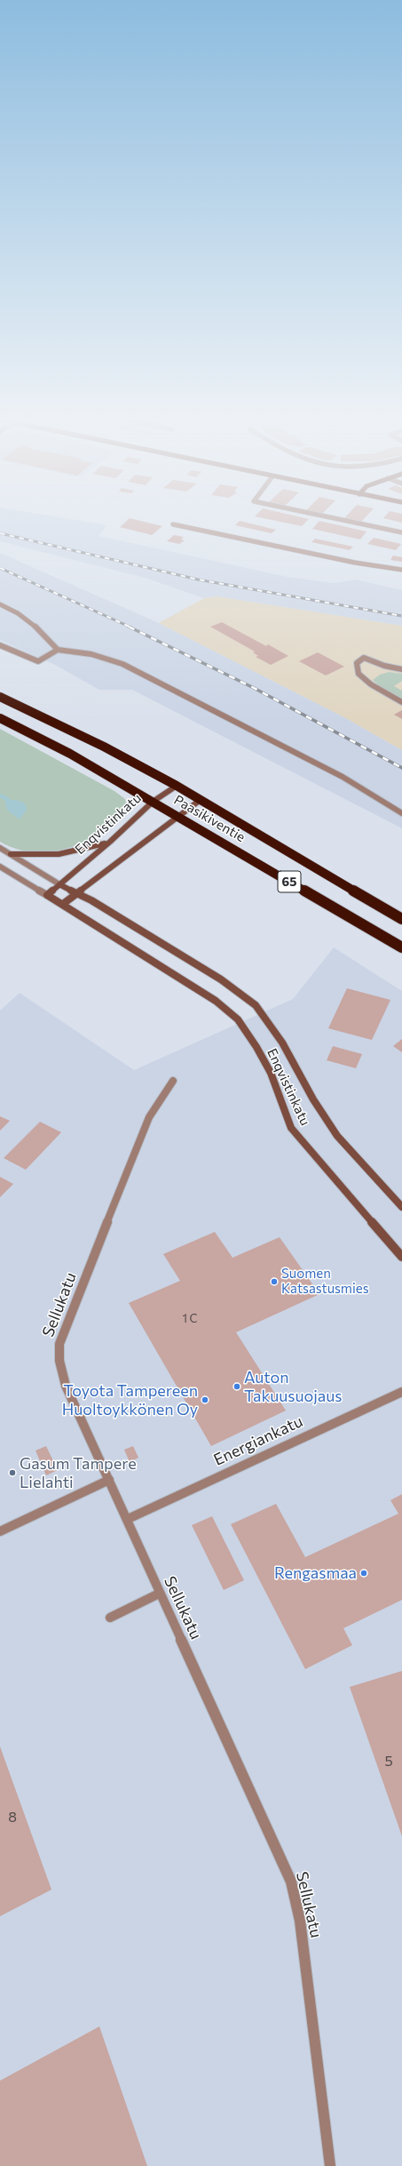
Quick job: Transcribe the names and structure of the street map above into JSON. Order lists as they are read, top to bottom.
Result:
{
  "streets": {
    "highway": ["Paasikiventie", "65"],
    "main road": ["Enqvistinkatu"],
    "street": ["Sellukatu", "Energiankatu"]
  },
  "crossings": [
    ["Paasikiventie", "Enqvistinkatu"],
    ["Sellukatu", "Energiankatu"]
  ],
  "places": [
    "Suomen Katsastusmies",
    "Auton Takuusuojaus",
    "Toyota Tampereen Huoltoykkönen Oy",
    "Gasum Tampere Lielahti",
    "Rengasmaa"
  ],
  "house_numbers": ["1 C", "5", "8"]
}
